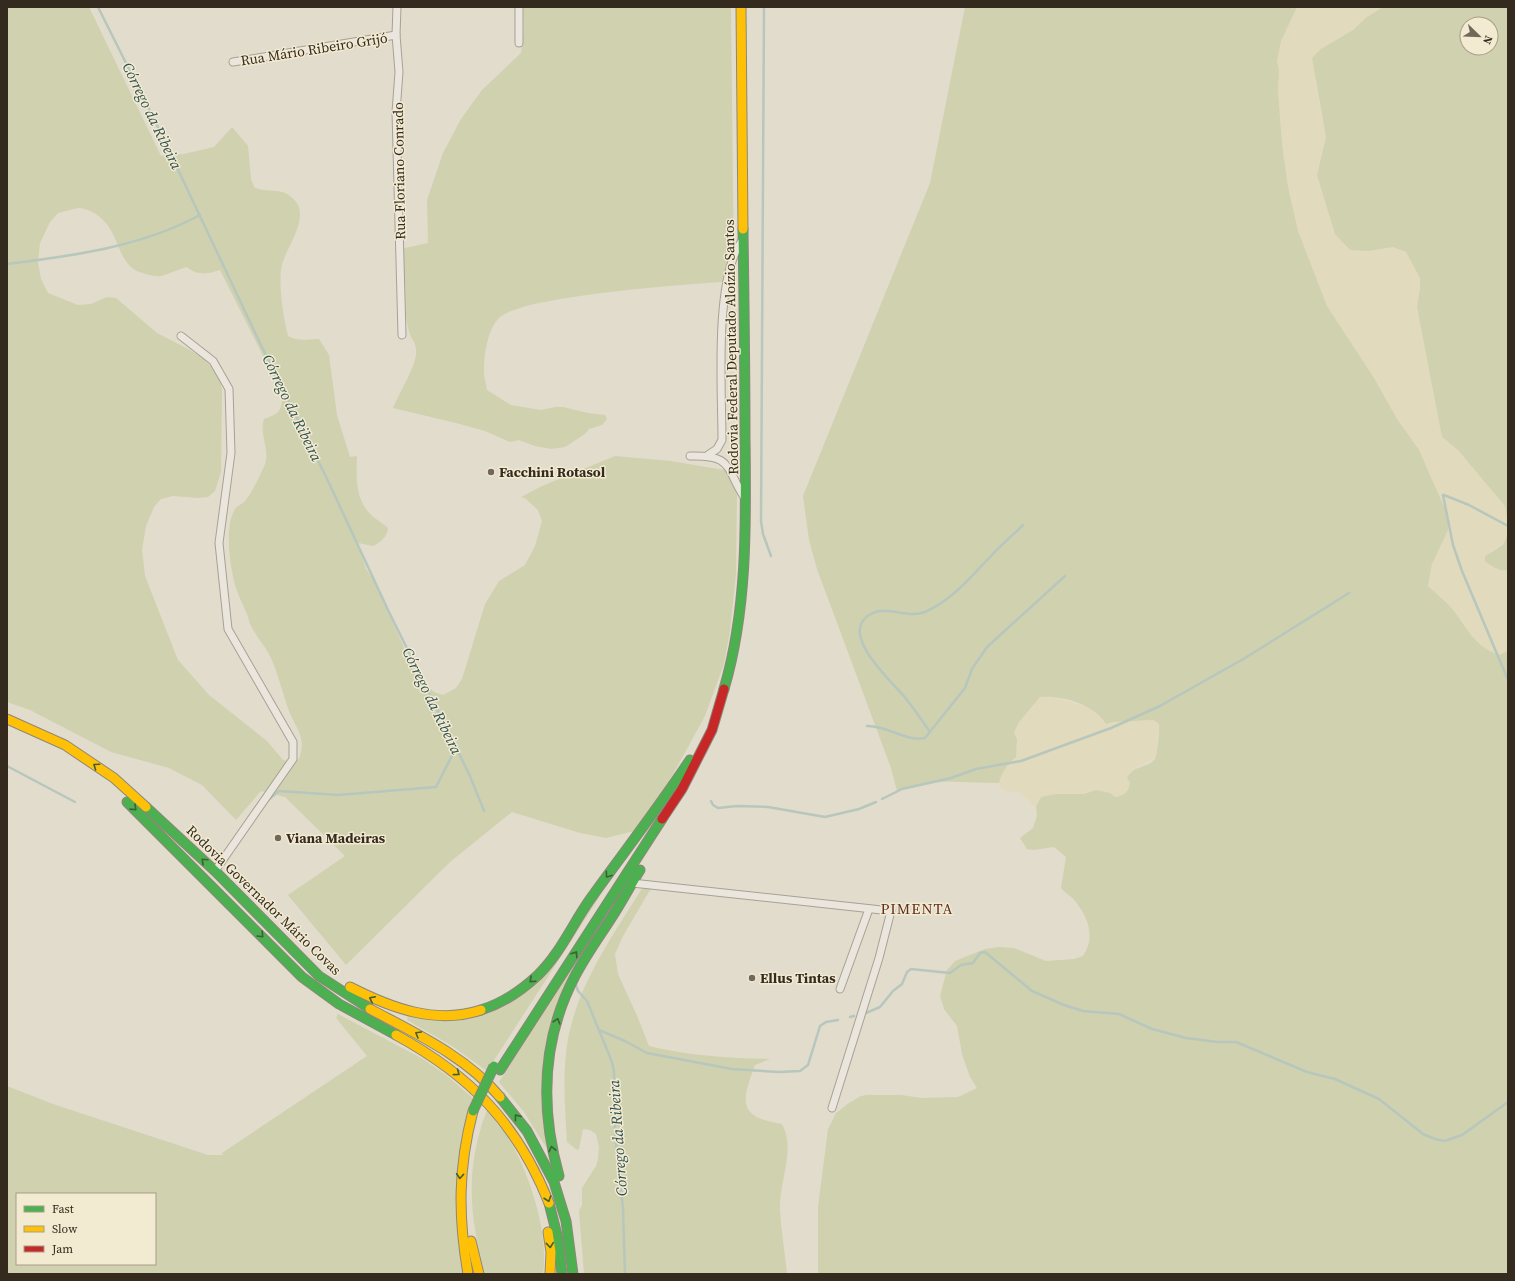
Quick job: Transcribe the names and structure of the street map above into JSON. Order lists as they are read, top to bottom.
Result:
{
  "streets": {
    "highway": ["Rodovia Federal Deputado Aloízio Santos", "Rodovia Governador Mário Covas"],
    "street": ["Rua Mário Ribeiro Grijó", "Rua Floriano Conrado"]
  },
  "crossings": [
    ["Rua Mário Ribeiro Grijó", "Rua Floriano Conrado"]
  ],
  "districts": ["PIMENTA"],
  "water": ["Córrego da Ribeira"],
  "places": ["Facchini Rotasol", "Viana Madeiras", "Ellus Tintas"],
  "legend": ["Fast", "Slow", "Jam"],
  "north": "bottom right"
}
